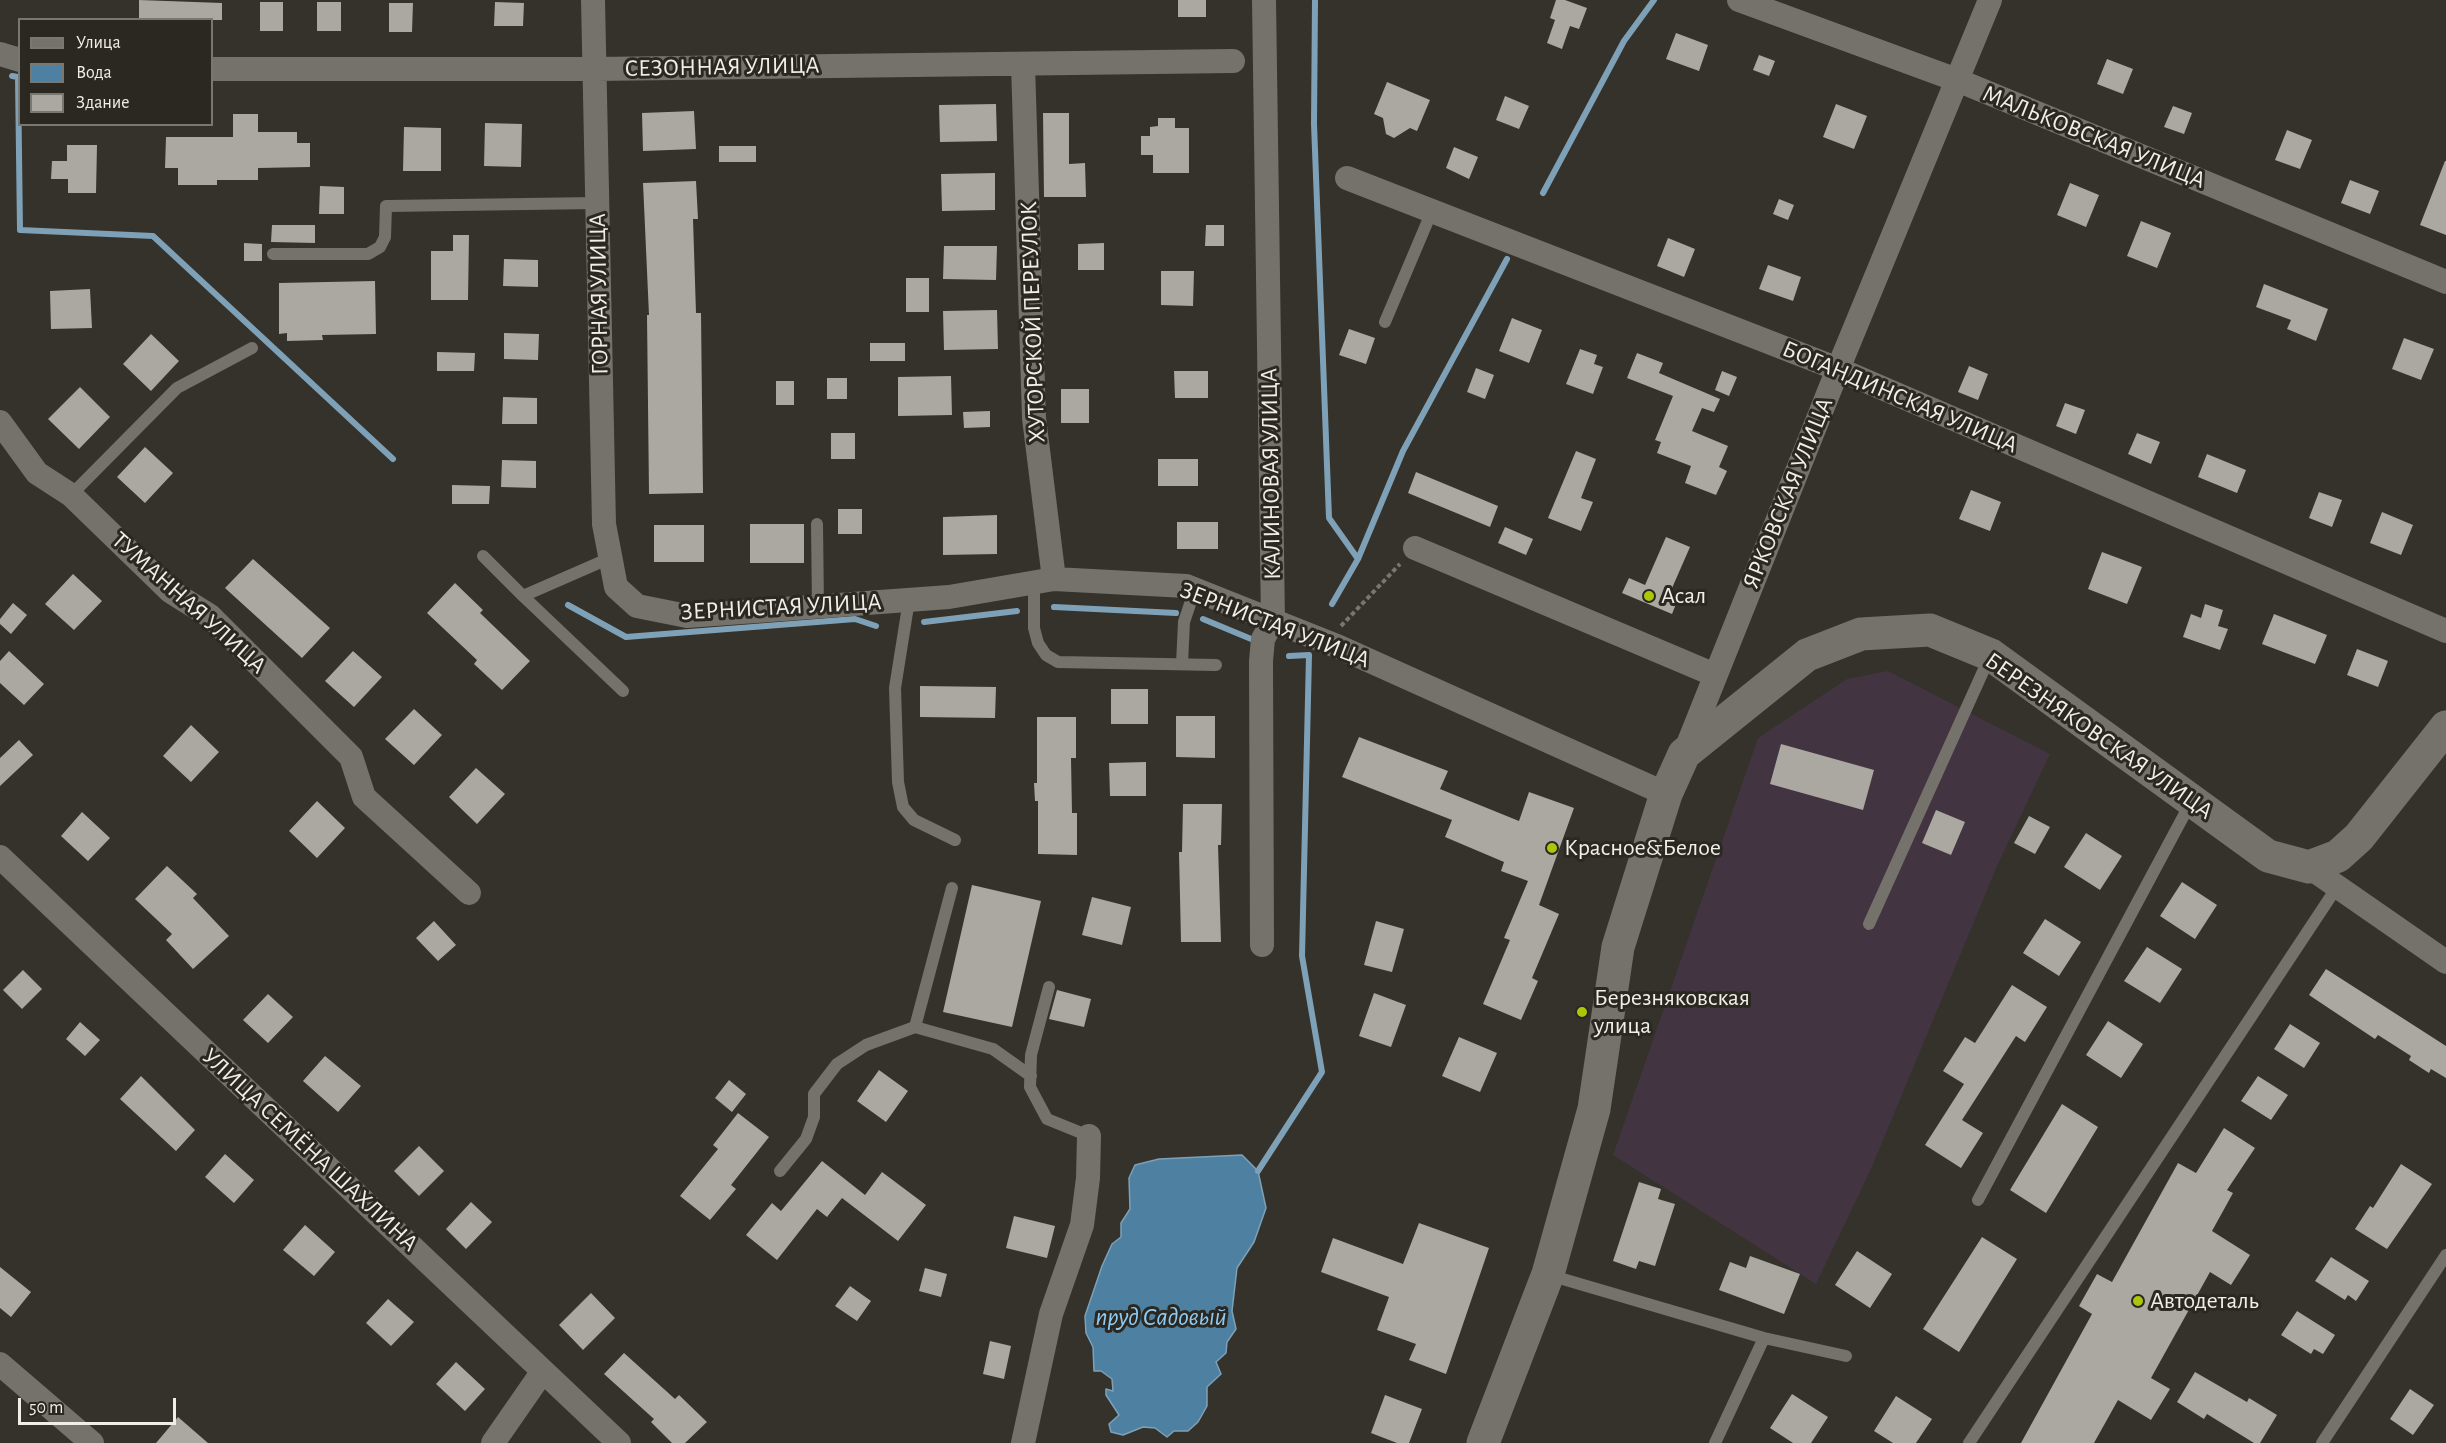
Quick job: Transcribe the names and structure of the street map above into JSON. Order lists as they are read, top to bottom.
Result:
{
  "streets": {
    "street": [
      "СЕЗОННАЯ УЛИЦА",
      "МАЛЬКОВСКАЯ УЛИЦА",
      "ГОРНАЯ УЛИЦА",
      "ХУТОРСКОЙ ПЕРЕУЛОК",
      "БОГАНДИНСКАЯ УЛИЦА",
      "КАЛИНОВАЯ УЛИЦА",
      "ЯРКОВСКАЯ УЛИЦА",
      "ТУМАННАЯ УЛИЦА",
      "ЗЕРНИСТАЯ УЛИЦА",
      "БЕРЕЗНЯКОВСКАЯ УЛИЦА",
      "УЛИЦА СЕМЁНА ШАХЛИНА"
    ]
  },
  "crossings": [
    ["СЕЗОННАЯ УЛИЦА", "ГОРНАЯ УЛИЦА"],
    ["СЕЗОННАЯ УЛИЦА", "ХУТОРСКОЙ ПЕРЕУЛОК"],
    ["МАЛЬКОВСКАЯ УЛИЦА", "ЯРКОВСКАЯ УЛИЦА"],
    ["ГОРНАЯ УЛИЦА", "ЗЕРНИСТАЯ УЛИЦА"],
    ["ХУТОРСКОЙ ПЕРЕУЛОК", "ЗЕРНИСТАЯ УЛИЦА"],
    ["БОГАНДИНСКАЯ УЛИЦА", "ЯРКОВСКАЯ УЛИЦА"],
    ["КАЛИНОВАЯ УЛИЦА", "ЗЕРНИСТАЯ УЛИЦА"],
    ["ЯРКОВСКАЯ УЛИЦА", "БЕРЕЗНЯКОВСКАЯ УЛИЦА"],
    ["ЗЕРНИСТАЯ УЛИЦА", "БЕРЕЗНЯКОВСКАЯ УЛИЦА"]
  ],
  "water": ["пруд Садовый"],
  "places": [
    "Асал",
    "Красное&Белое",
    "Березняковская улица",
    "Автодеталь"
  ],
  "legend": ["Улица", "Вода", "Здание"],
  "scale_bar": "50 m"
}
